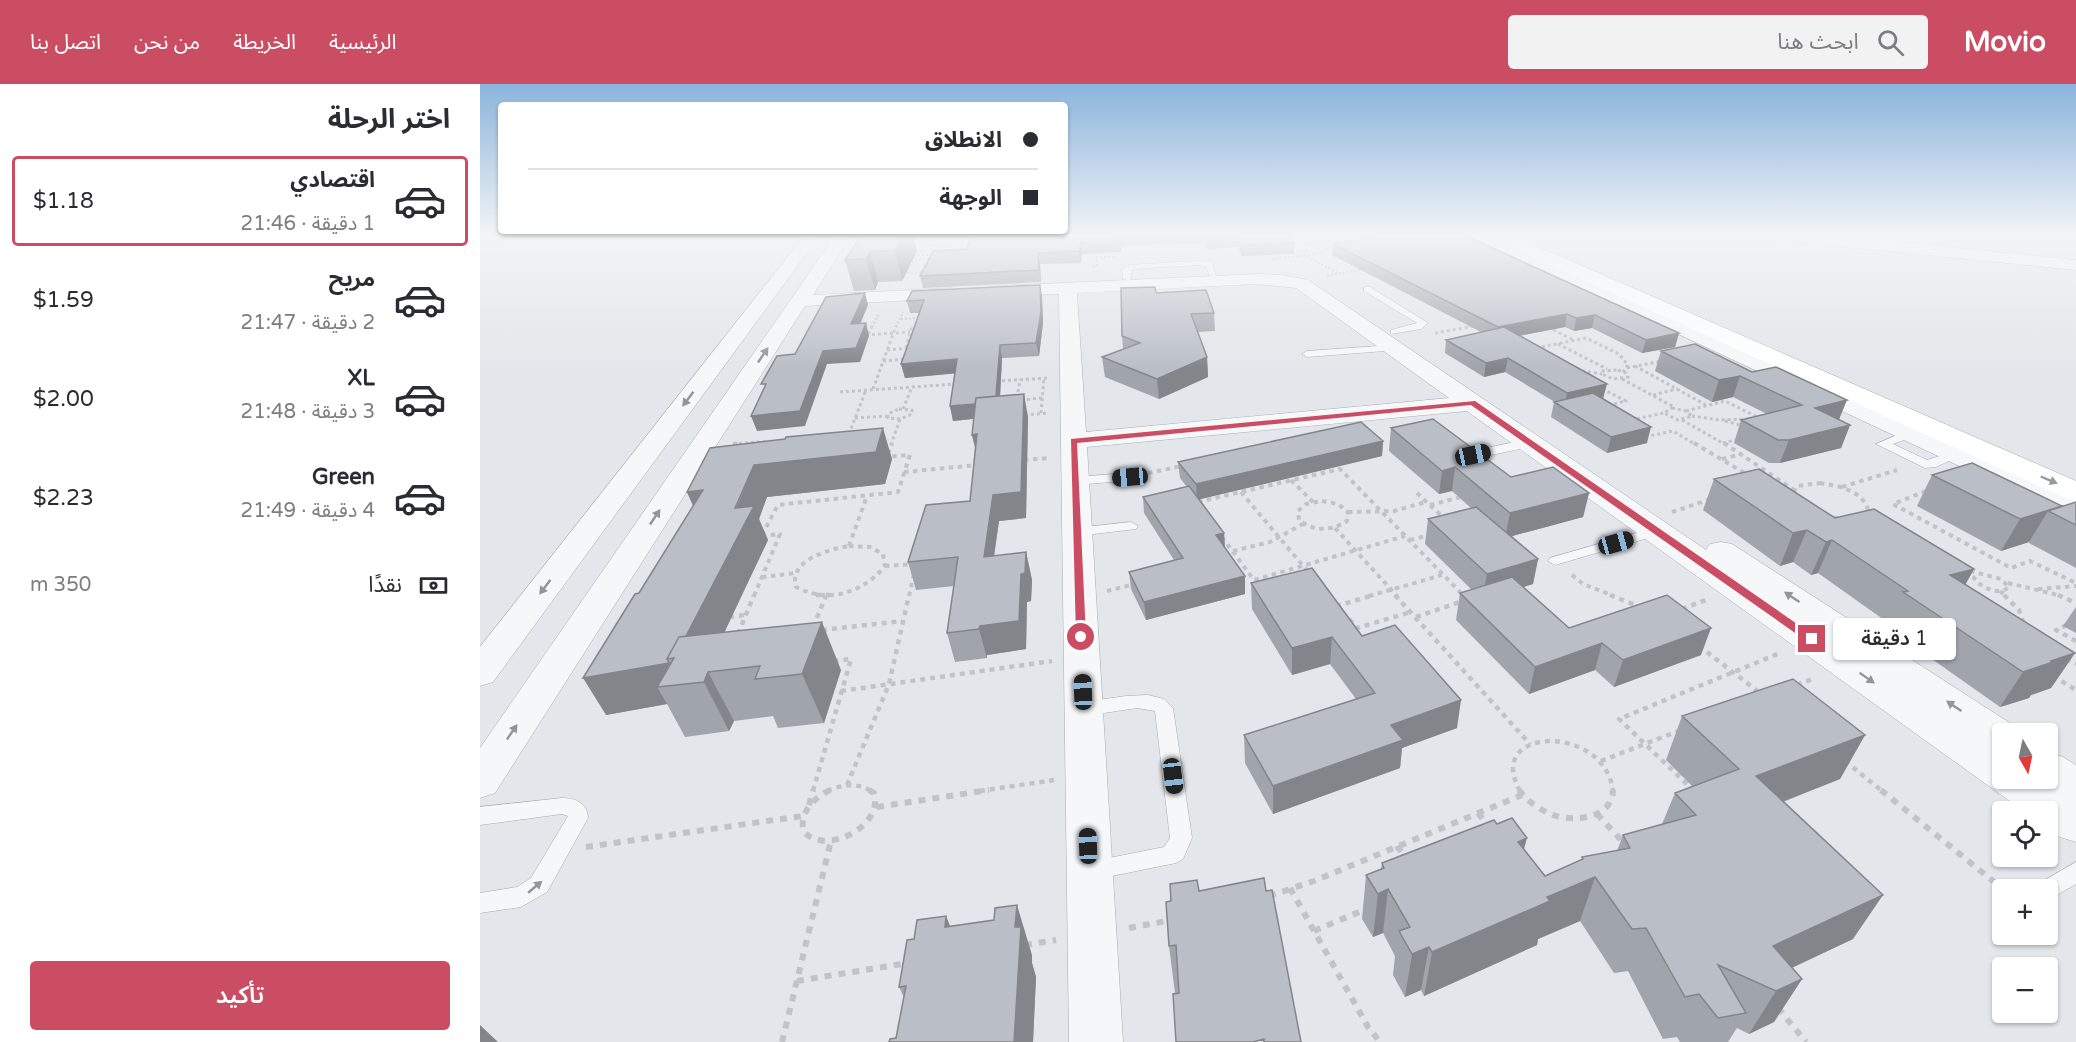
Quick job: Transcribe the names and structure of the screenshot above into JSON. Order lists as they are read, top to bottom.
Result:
{
  "north": "bottom",
  "page": {
    "header": "Movio",
    "search": "ابحث هنا",
    "nav": [
      "الرئيسية",
      "الخريطة",
      "من نحن",
      "اتصل بنا"
    ],
    "heading": "اختر الرحلة",
    "banner": ["الانطلاق", "الوجهة"],
    "list": [
      {
        "name": "اقتصادي",
        "note": "1 دقيقة · 21:46",
        "value": "$1.18"
      },
      {
        "name": "مريح",
        "note": "2 دقيقة · 21:47",
        "value": "$1.59"
      },
      {
        "name": "XL",
        "note": "3 دقيقة · 21:48",
        "value": "$2.00"
      },
      {
        "name": "Green",
        "note": "4 دقيقة · 21:49",
        "value": "$2.23"
      }
    ],
    "pay": ["نقدًا", "350 m"],
    "bubble": "1 دقيقة",
    "map_buttons": ["+", "−"],
    "buttons": "تأكيد"
  }
}
